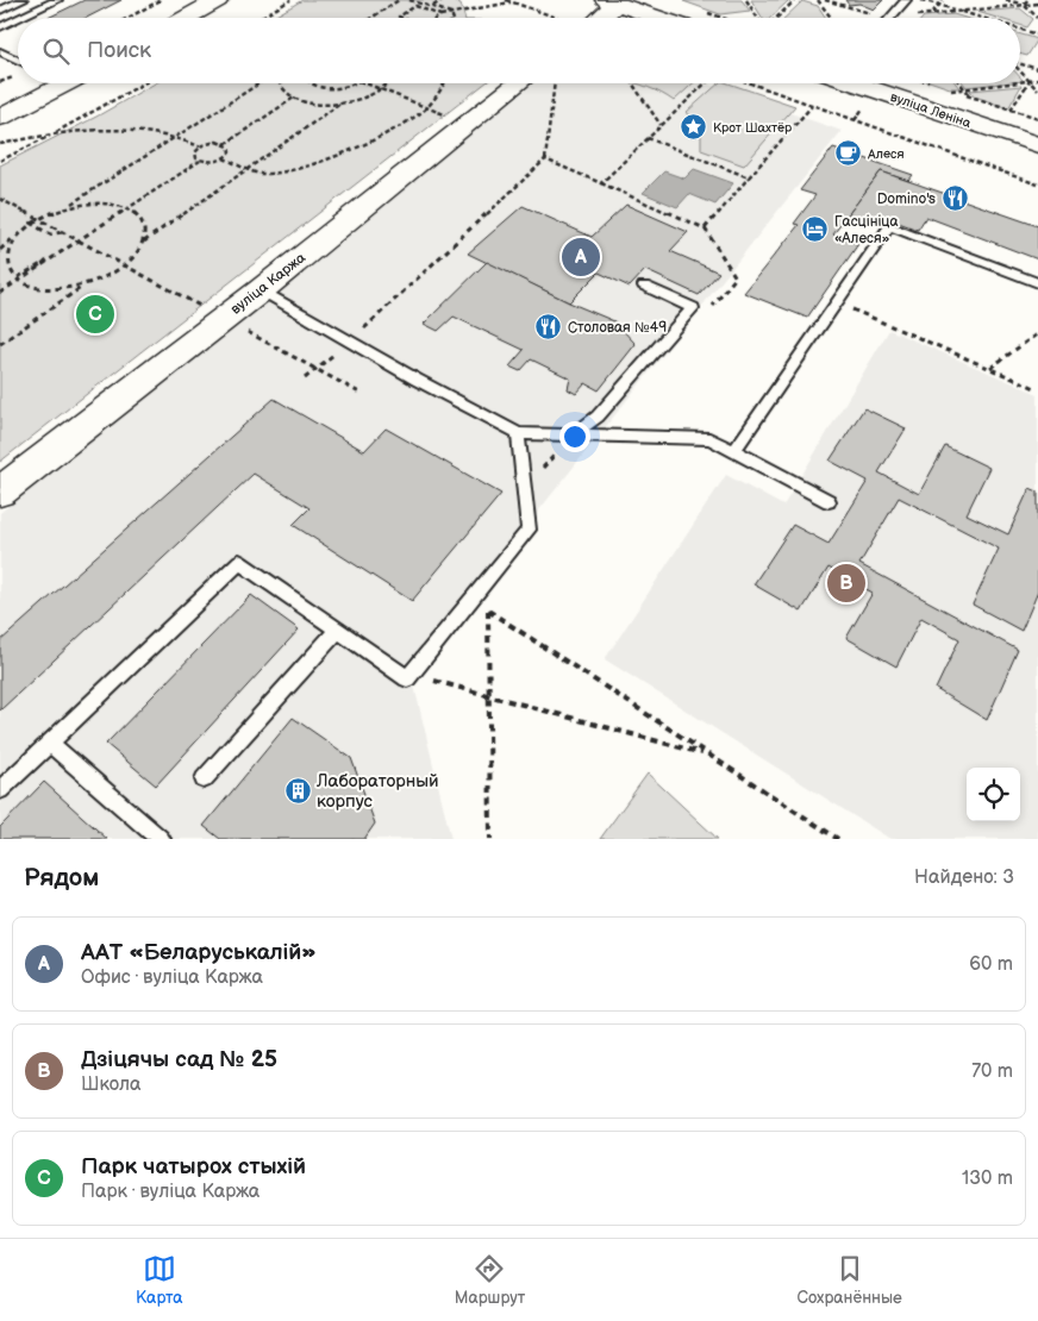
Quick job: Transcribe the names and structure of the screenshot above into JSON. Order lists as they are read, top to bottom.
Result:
{
  "streets": {
    "main road": ["вуліца Леніна", "вуліца Каржа"]
  },
  "places": {
    "place": ["Крот Шахтёр"],
    "cafe": ["Алеся"],
    "restaurant": ["Domino's", "Столовая №49"],
    "hotel": ["Гасцініца «Алеся»"],
    "building": ["Лабораторный корпус"]
  },
  "page": {
    "search": "Поиск",
    "pins": ["A", "C", "B"],
    "heading": ["Рядом", "Найдено: 3"],
    "list": [
      {
        "mark": "A",
        "name": "ААТ «Беларуськалій»",
        "note": "Офис · вуліца Каржа",
        "value": "60 m"
      },
      {
        "mark": "B",
        "name": "Дзіцячы сад № 25",
        "note": "Школа",
        "value": "70 m"
      },
      {
        "mark": "C",
        "name": "Парк чатырох стыхій",
        "note": "Парк · вуліца Каржа",
        "value": "130 m"
      }
    ],
    "nav": ["Карта", "Маршрут", "Сохранённые"]
  }
}
